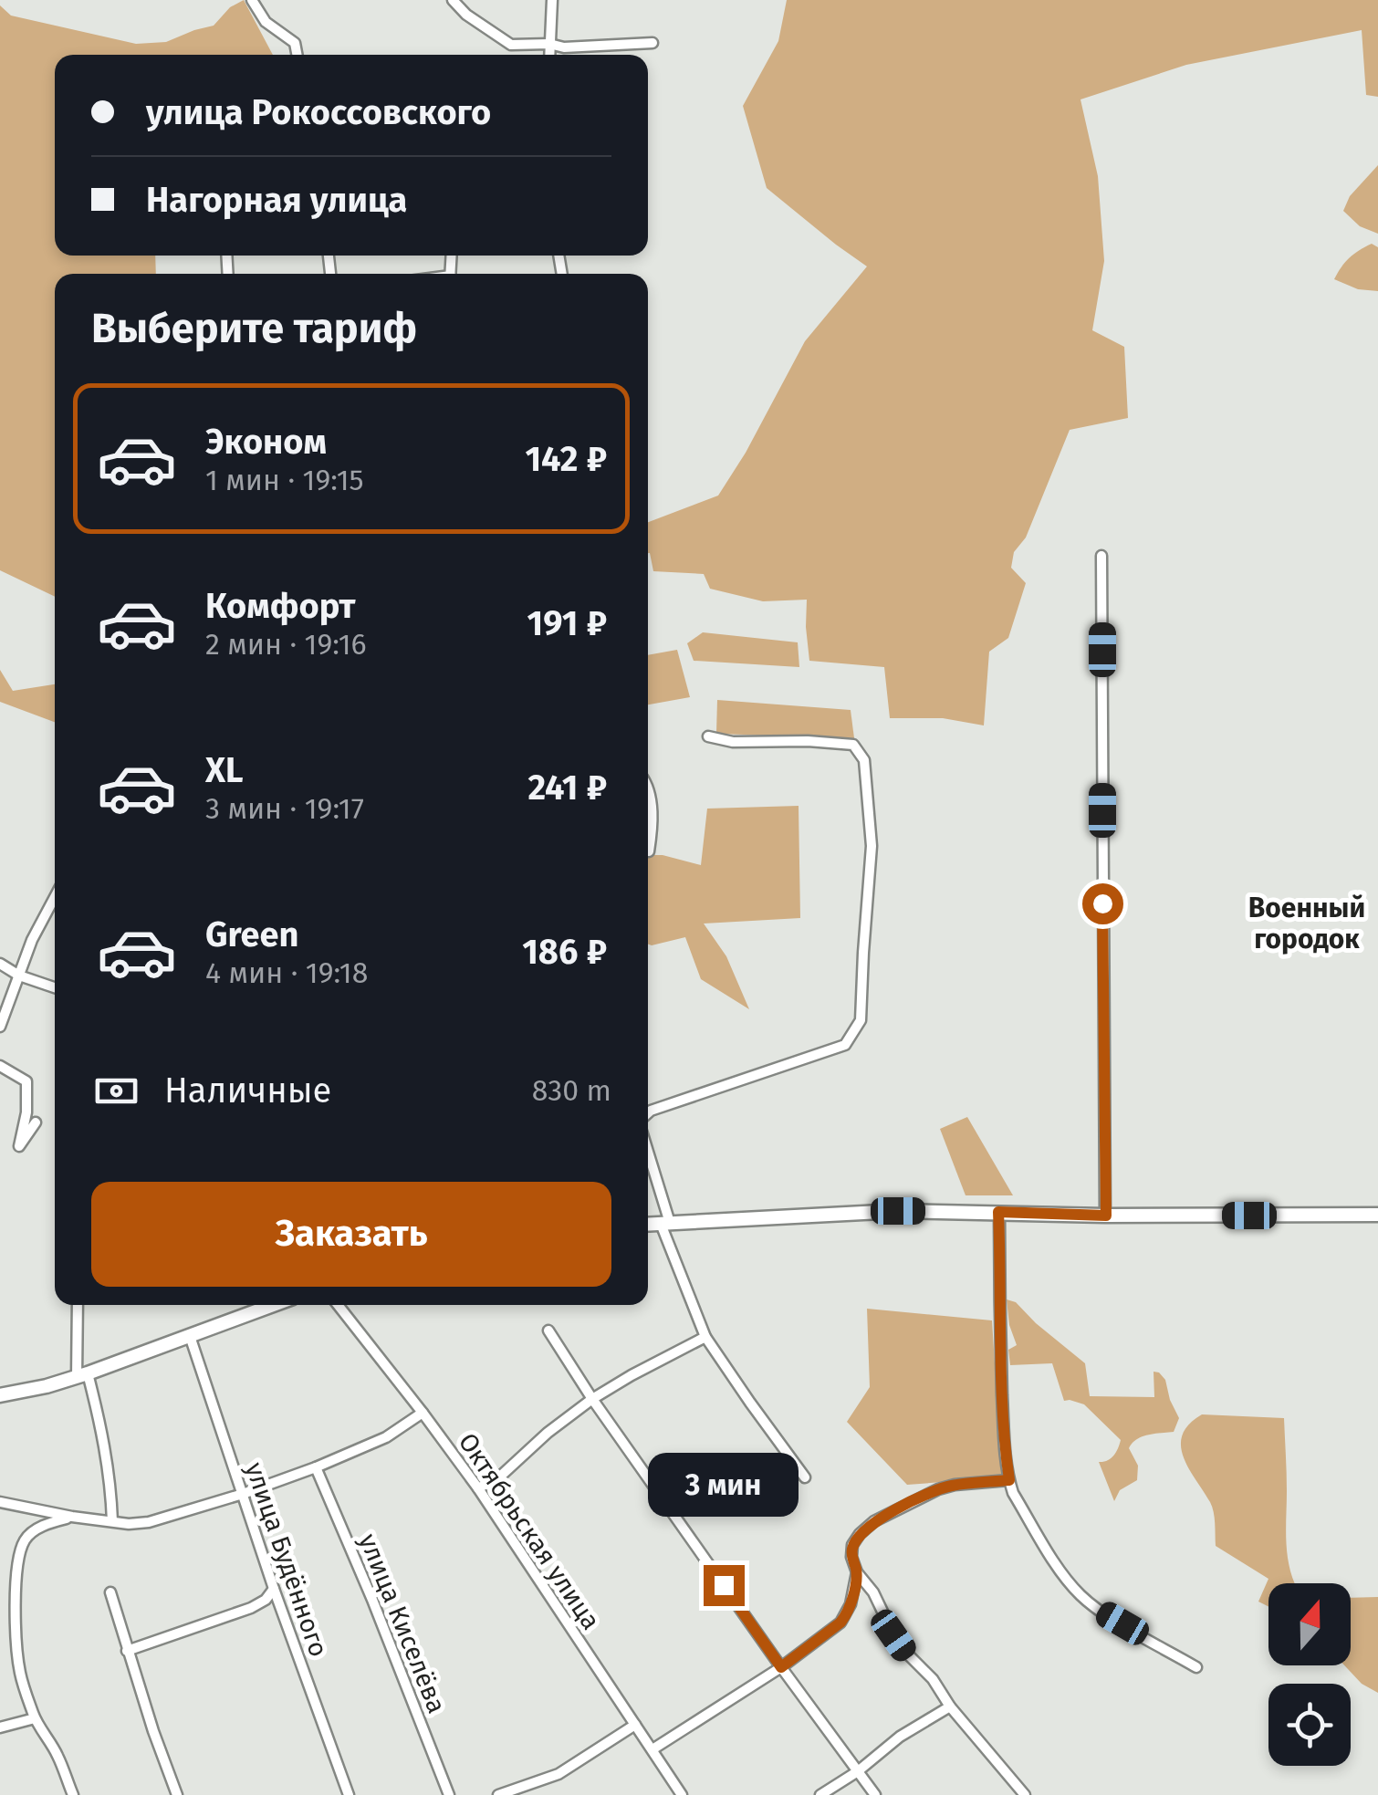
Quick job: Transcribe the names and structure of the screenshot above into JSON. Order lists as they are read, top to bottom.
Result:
{
  "streets": {
    "street": ["Октябрьская улица", "улица Будённого", "улица Киселёва"]
  },
  "districts": ["Военный городок"],
  "north": "top",
  "page": {
    "banner": ["улица Рокоссовского", "Нагорная улица"],
    "heading": "Выберите тариф",
    "list": [
      {
        "name": "Эконом",
        "note": "1 мин · 19:15",
        "value": "142 ₽"
      },
      {
        "name": "Комфорт",
        "note": "2 мин · 19:16",
        "value": "191 ₽"
      },
      {
        "name": "XL",
        "note": "3 мин · 19:17",
        "value": "241 ₽"
      },
      {
        "name": "Green",
        "note": "4 мин · 19:18",
        "value": "186 ₽"
      }
    ],
    "pay": ["Наличные", "830 m"],
    "buttons": "Заказать",
    "bubble": "3 мин"
  }
}
